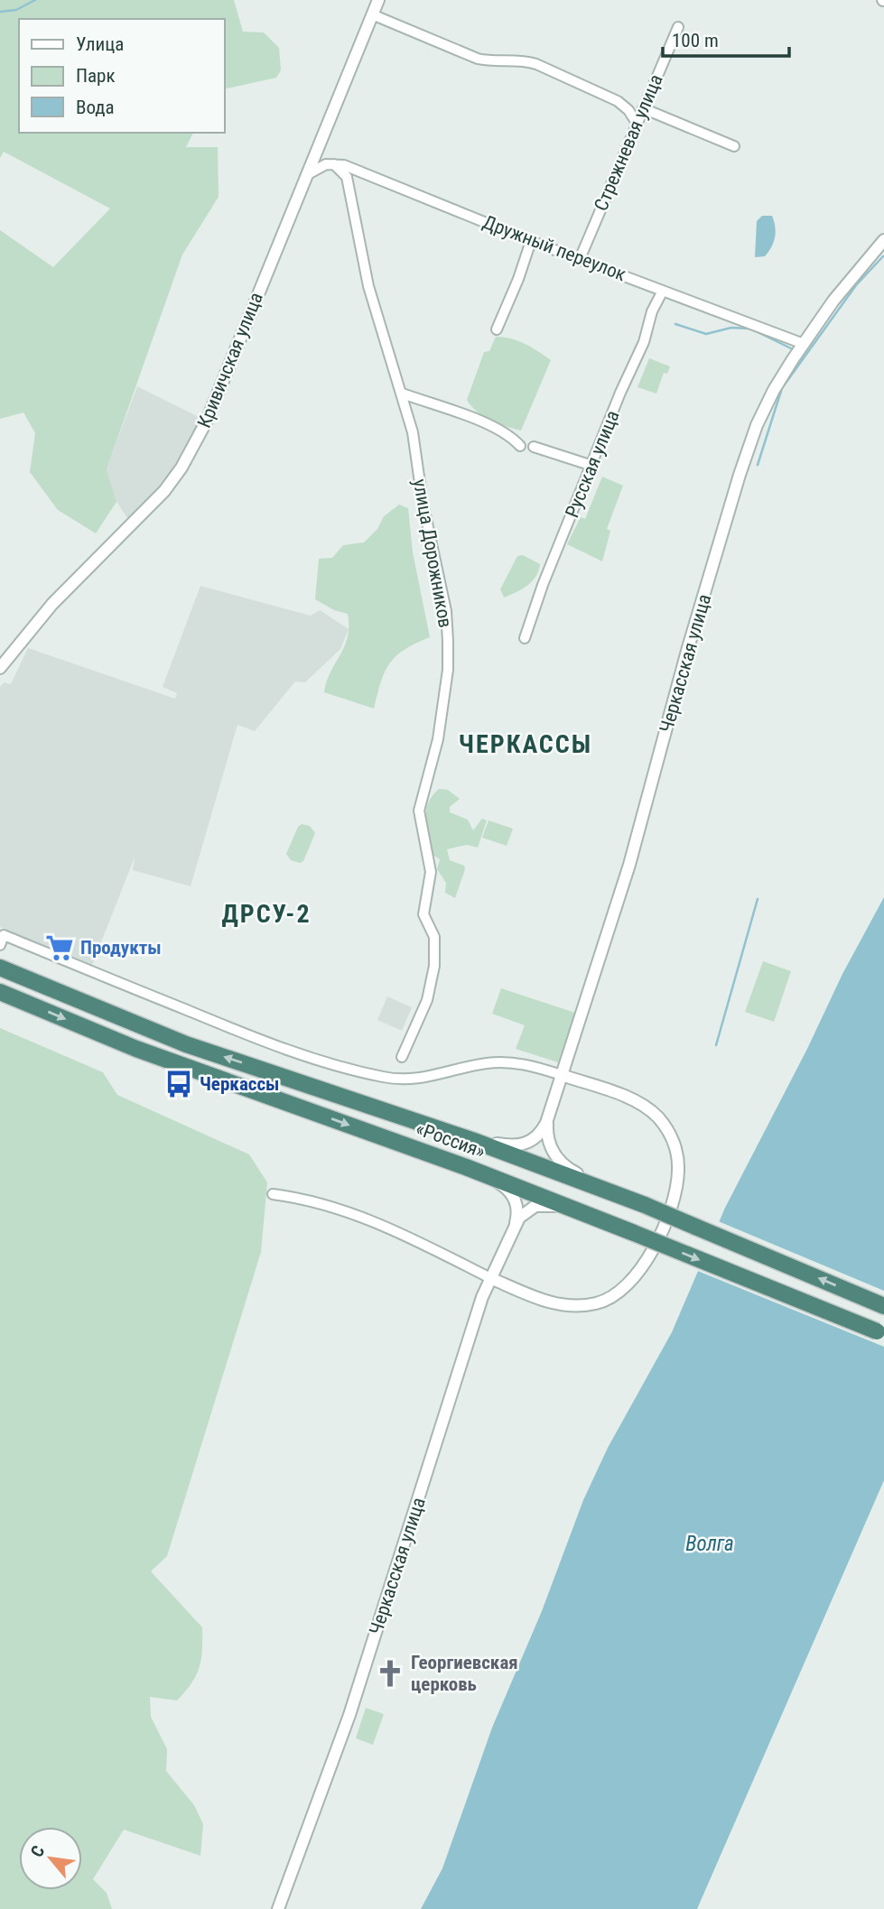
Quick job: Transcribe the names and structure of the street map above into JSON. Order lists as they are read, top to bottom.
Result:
{
  "streets": {
    "highway": ["«Россия»"],
    "street": [
      "Стрежневая улица",
      "Дружный переулок",
      "Кривичская улица",
      "Русская улица",
      "улица Дорожников",
      "Черкасская улица"
    ]
  },
  "crossings": [
    ["Стрежневая улица", "Дружный переулок"],
    ["Дружный переулок", "Русская улица"],
    ["Дружный переулок", "улица Дорожников"],
    ["Дружный переулок", "Черкасская улица"],
    ["Черкасская улица", "«Россия»"]
  ],
  "districts": ["ЧЕРКАССЫ", "ДРСУ-2"],
  "water": ["Волга"],
  "places": {
    "supermarket": ["Продукты"],
    "bus stop": ["Черкассы"],
    "church": ["Георгиевская церковь"]
  },
  "legend": ["Улица", "Парк", "Вода"],
  "scale_bar": "100 m",
  "north": "top left"
}
